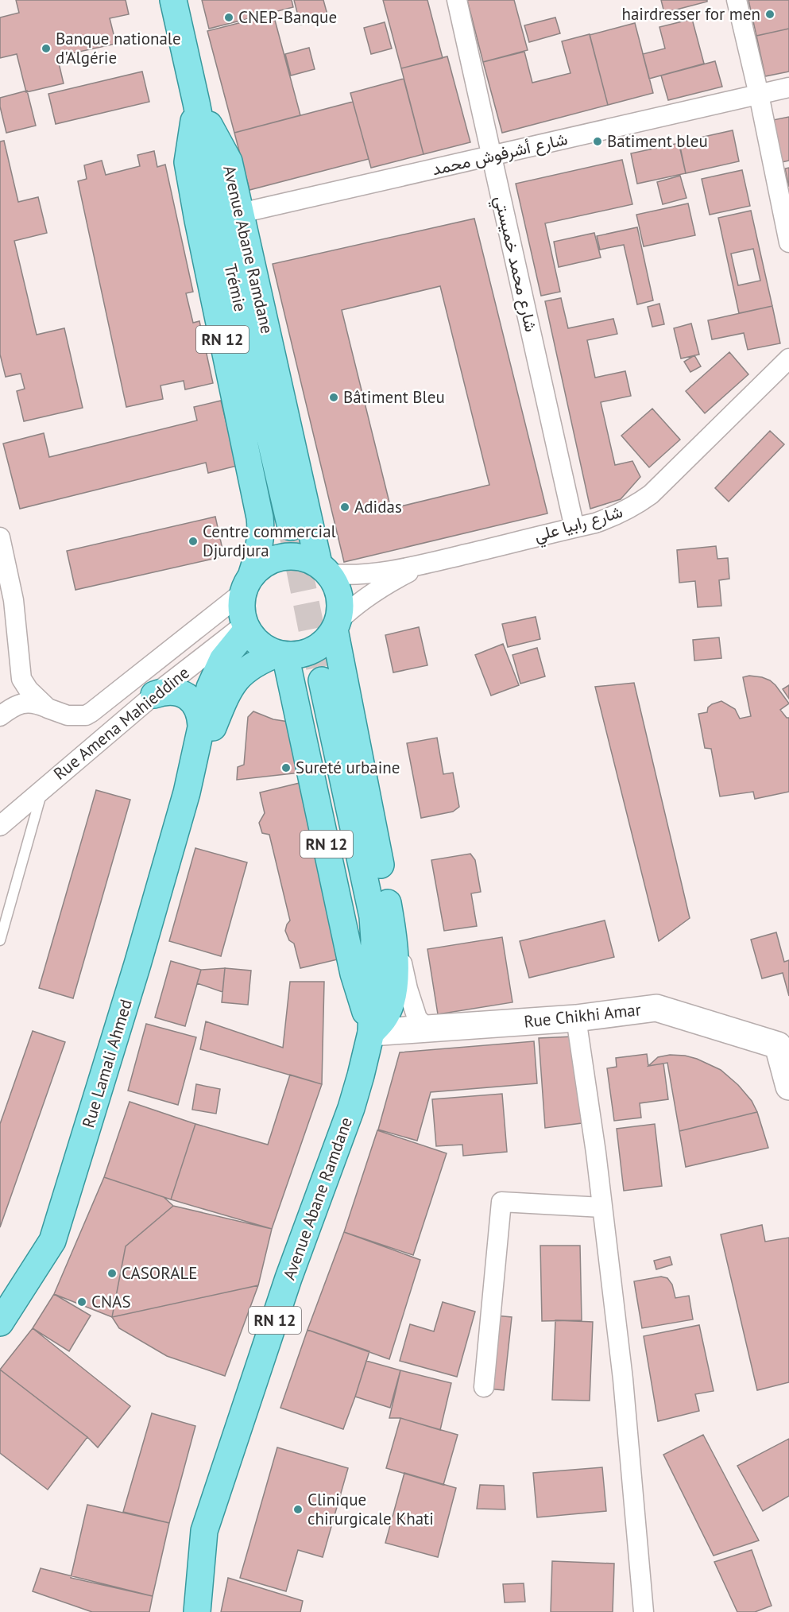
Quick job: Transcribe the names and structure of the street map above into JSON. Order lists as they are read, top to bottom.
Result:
{
  "streets": {
    "main road": [
      "Avenue Abane Ramdane",
      "Trémie",
      "RN 12",
      "Rue Lamali Ahmed"
    ],
    "street": [
      "شارع أشرفوش محمد",
      "شارع محمد خميستي",
      "شارع رابيا علي",
      "Rue Amena Mahieddine",
      "Rue Chikhi Amar"
    ]
  },
  "crossings": [
    ["شارع أشرفوش محمد", "Avenue Abane Ramdane"],
    ["شارع أشرفوش محمد", "شارع محمد خميستي"],
    ["Avenue Abane Ramdane", "Trémie"],
    ["Avenue Abane Ramdane", "RN 12"],
    ["Avenue Abane Ramdane", "Rue Amena Mahieddine"],
    ["Avenue Abane Ramdane", "Rue Chikhi Amar"],
    ["Avenue Abane Ramdane", "Rue Lamali Ahmed"],
    ["شارع محمد خميستي", "شارع رابيا علي"],
    ["Trémie", "RN 12"],
    ["RN 12", "Rue Amena Mahieddine"],
    ["RN 12", "Rue Chikhi Amar"],
    ["RN 12", "Rue Lamali Ahmed"],
    ["Rue Amena Mahieddine", "Rue Lamali Ahmed"]
  ],
  "places": [
    "hairdresser for men",
    "CNEP-Banque",
    "Banque nationale d'Algérie",
    "Batiment bleu",
    "Bâtiment Bleu",
    "Adidas",
    "Centre commercial Djurdjura",
    "Sureté urbaine",
    "CASORALE",
    "CNAS",
    "Clinique chirurgicale Khati"
  ]
}
